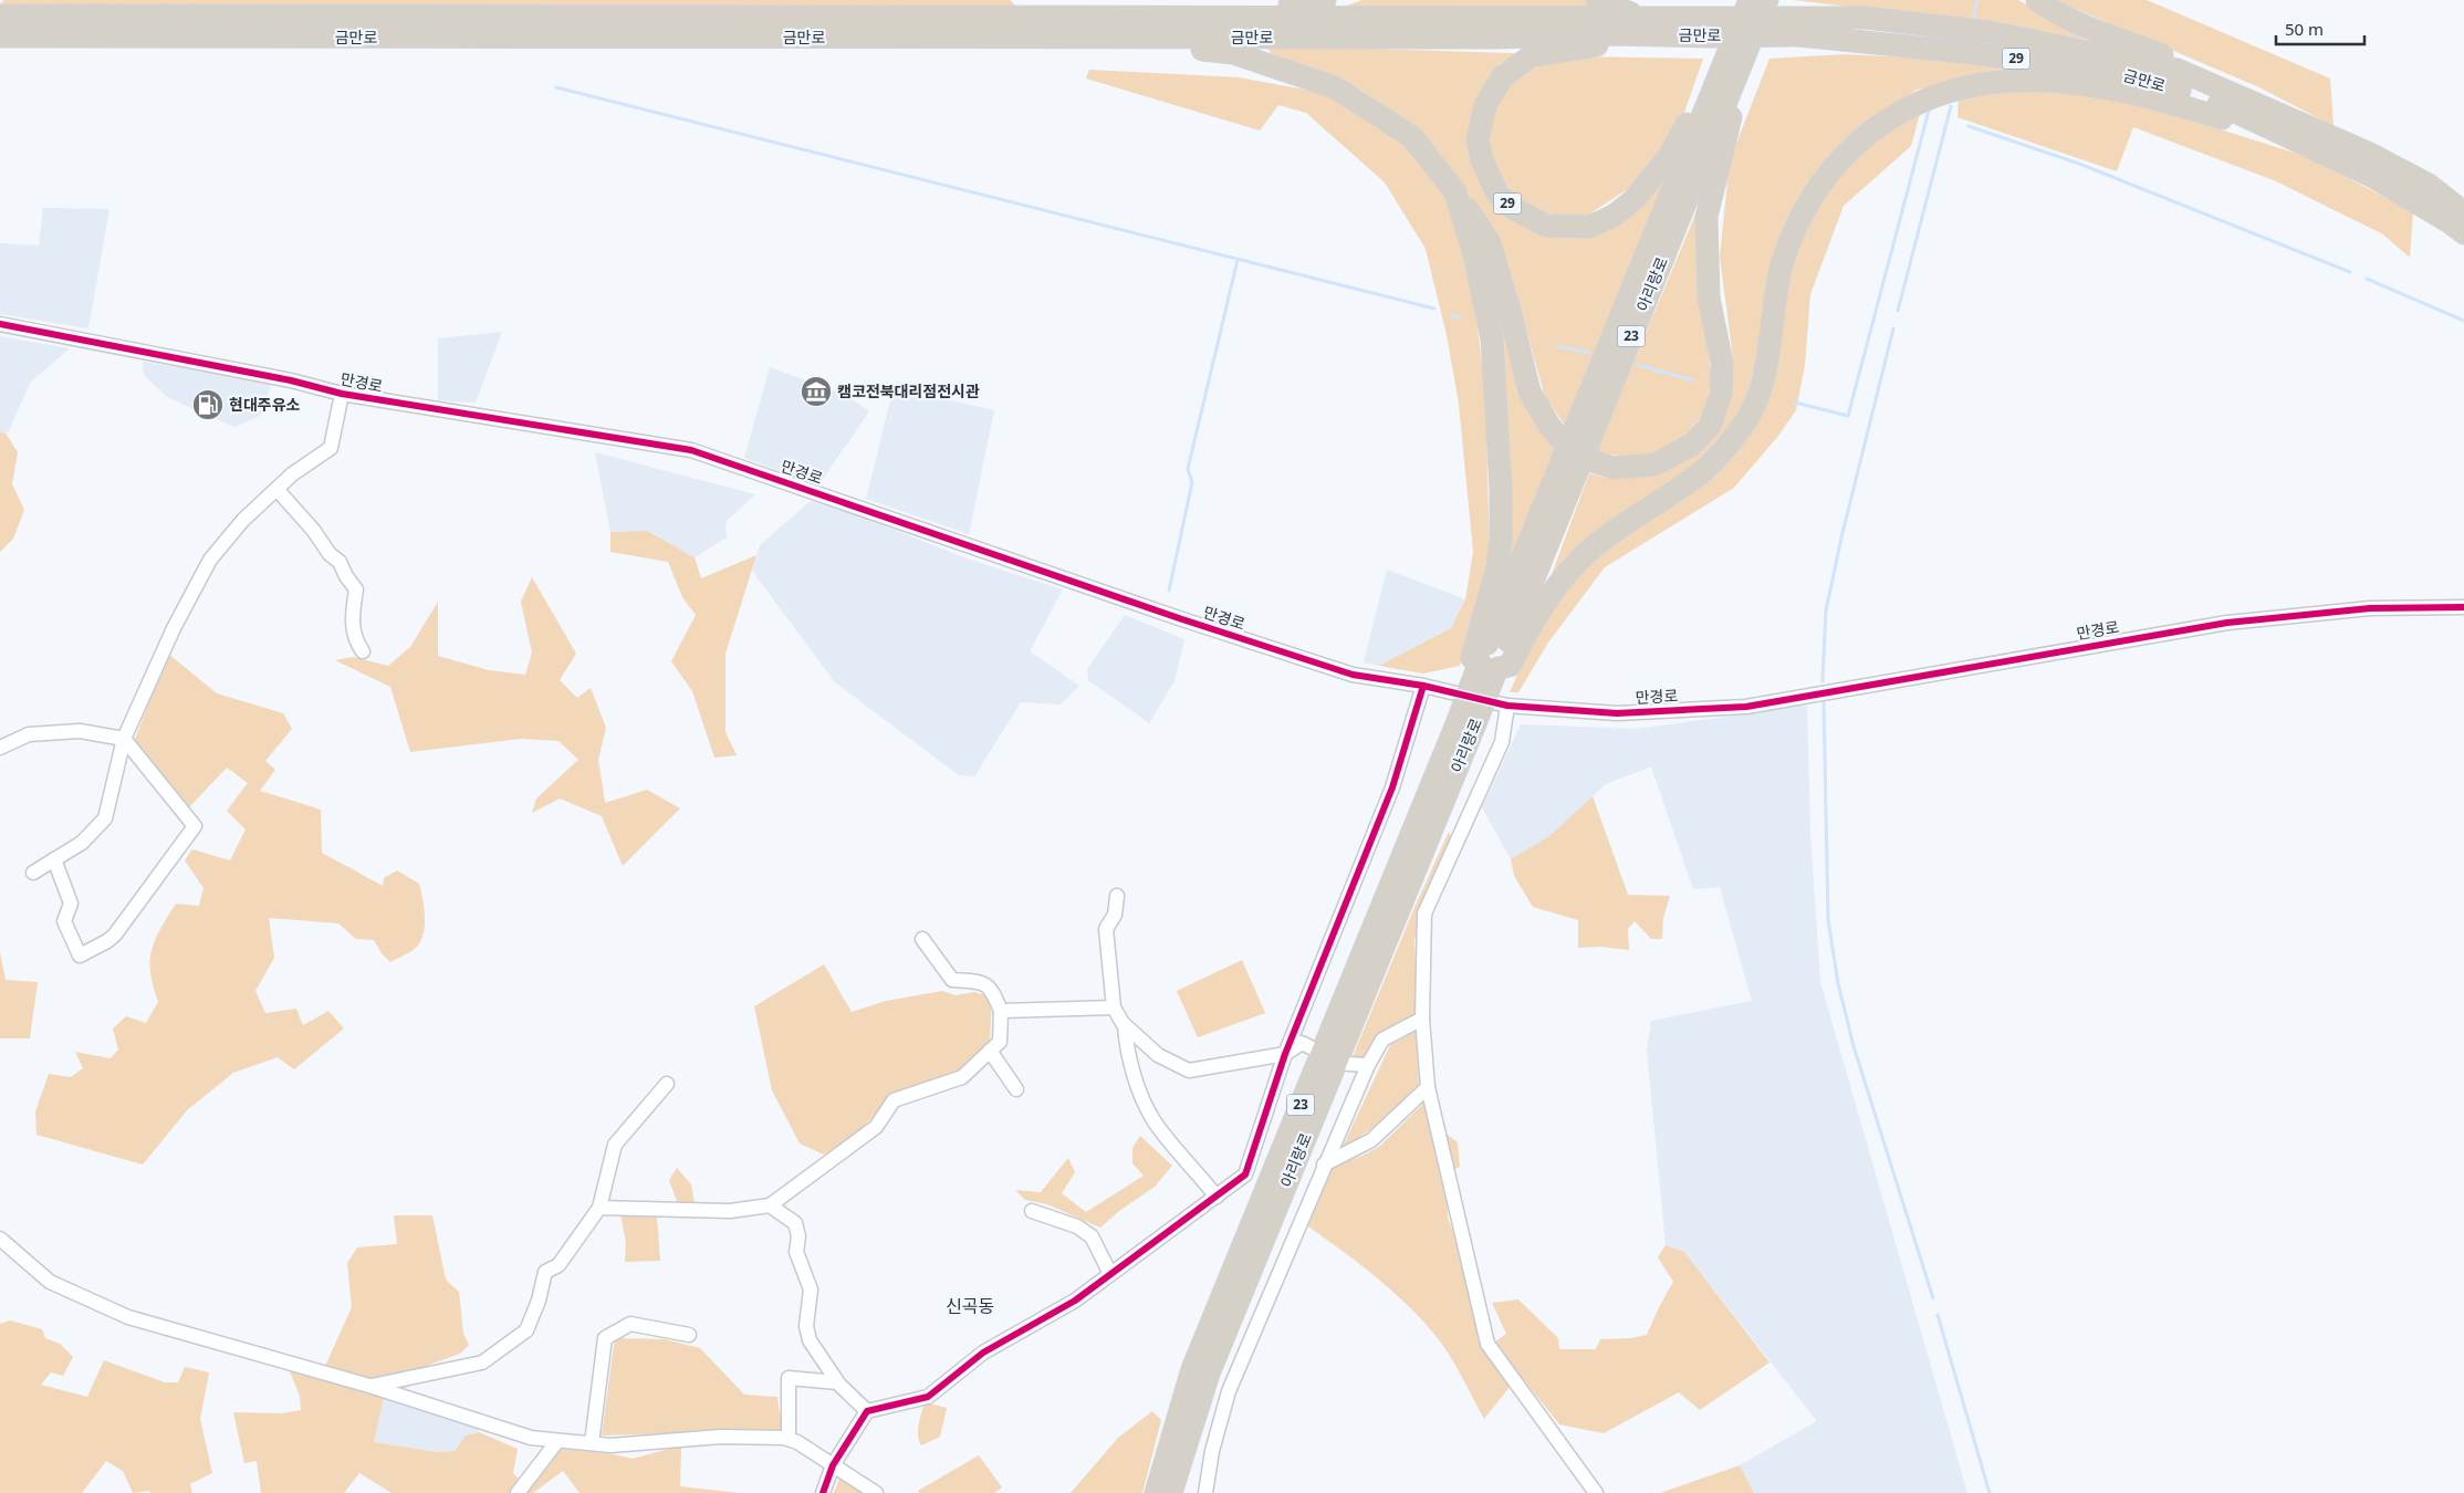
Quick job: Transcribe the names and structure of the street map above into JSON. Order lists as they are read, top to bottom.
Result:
{
  "streets": {
    "highway": [
      "금만로",
      "29",
      "아리랑로",
      "23"
    ],
    "street": ["만경로"]
  },
  "crossings": [
    ["금만로", "29"],
    ["29", "아리랑로"]
  ],
  "districts": ["신곡동"],
  "places": {
    "museum": ["캠코전북대리점전시관"],
    "fuel station": ["현대주유소"]
  },
  "scale_bar": "50 m"
}
